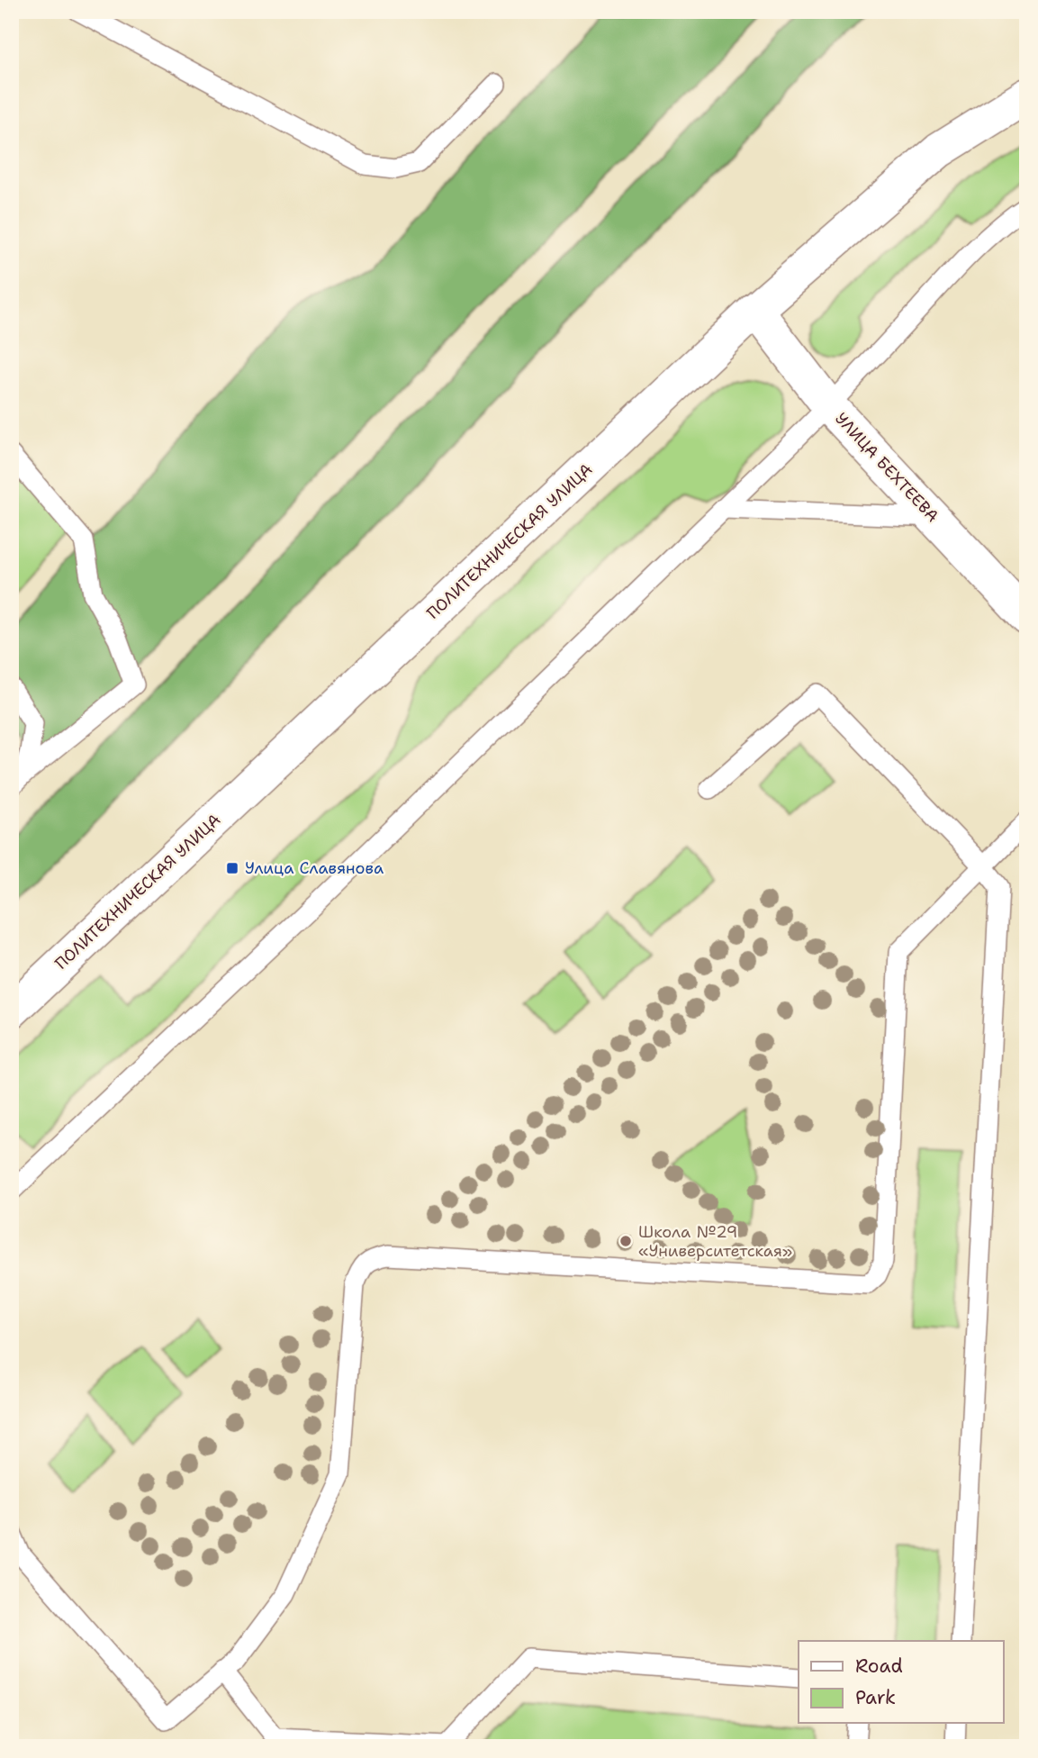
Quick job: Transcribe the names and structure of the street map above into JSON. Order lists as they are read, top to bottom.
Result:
{
  "streets": {
    "street": ["УЛИЦА БЕХТЕЕВА", "ПОЛИТЕХНИЧЕСКАЯ УЛИЦА"]
  },
  "crossings": [
    ["УЛИЦА БЕХТЕЕВА", "ПОЛИТЕХНИЧЕСКАЯ УЛИЦА"]
  ],
  "places": {
    "transit": ["Улица Славянова"],
    "other": ["Школа №29 «Университетская»"]
  },
  "legend": ["Road", "Park"]
}
